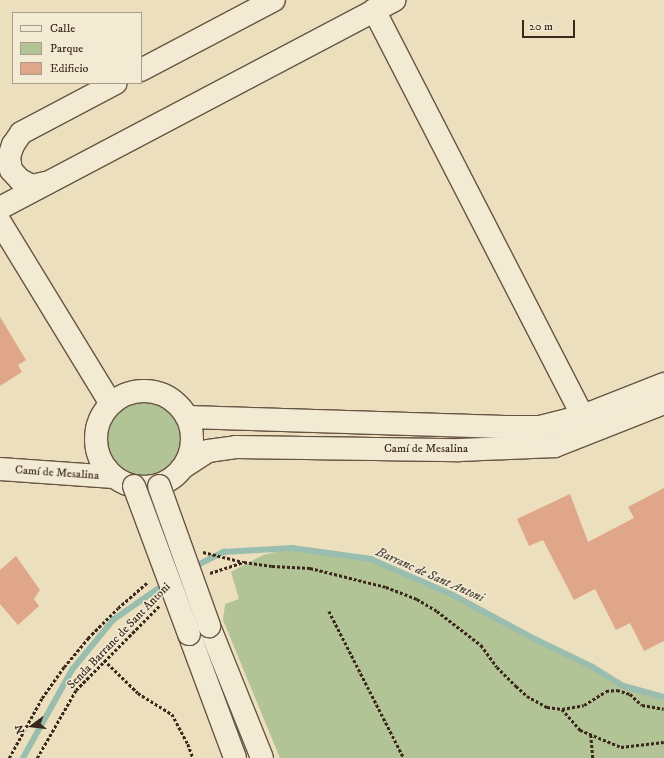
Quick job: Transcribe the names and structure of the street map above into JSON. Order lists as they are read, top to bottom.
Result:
{
  "streets": {
    "street": ["Camí de Mesalina"],
    "path": ["Senda Barranc de Sant Antoni"]
  },
  "water": ["Barranc de Sant Antoni"],
  "legend": ["Calle", "Parque", "Edificio"],
  "scale_bar": "20 m",
  "north": "left"
}
